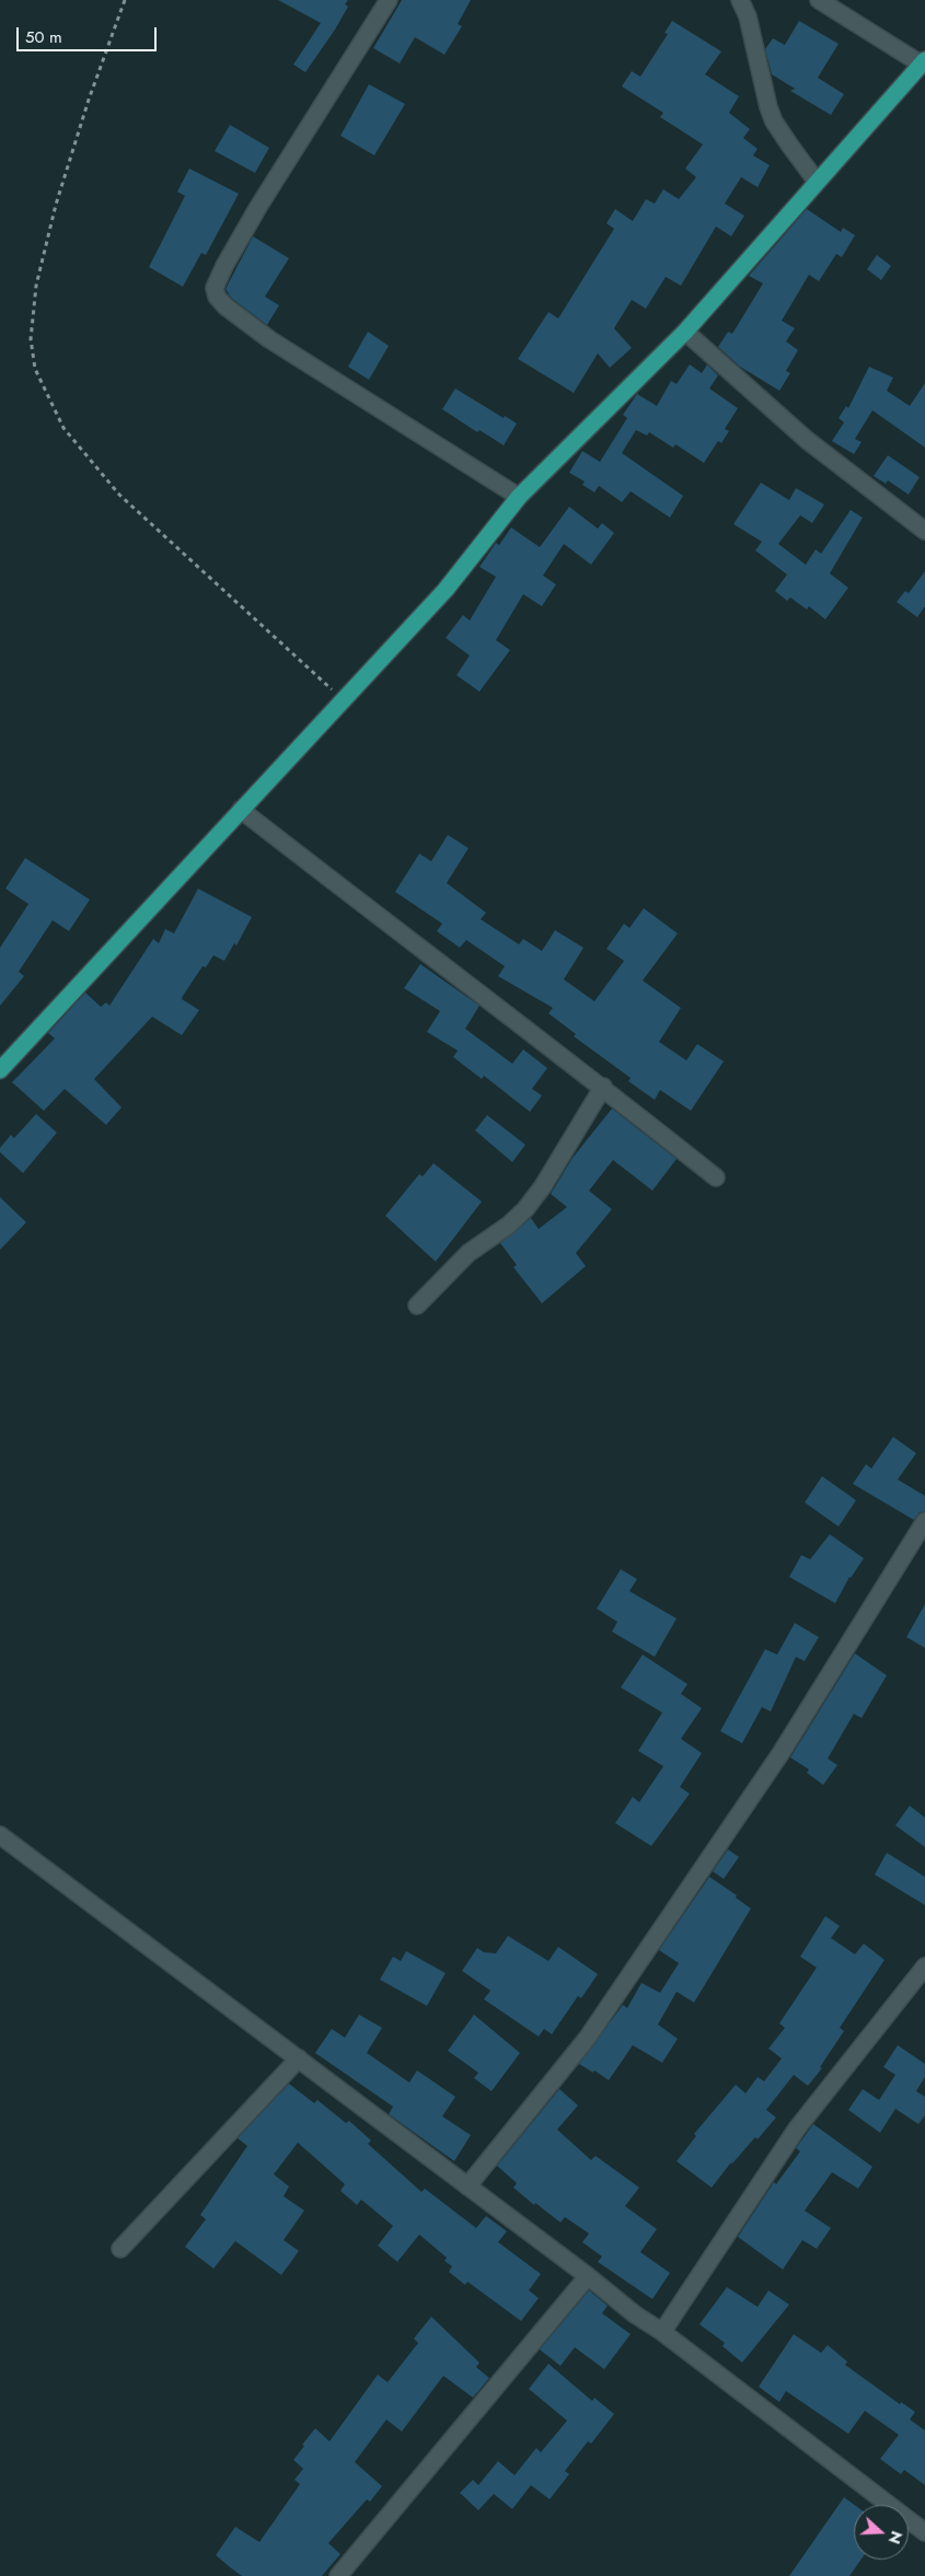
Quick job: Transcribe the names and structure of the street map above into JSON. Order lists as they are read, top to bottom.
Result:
{
  "scale_bar": "50 m",
  "north": "right"
}
